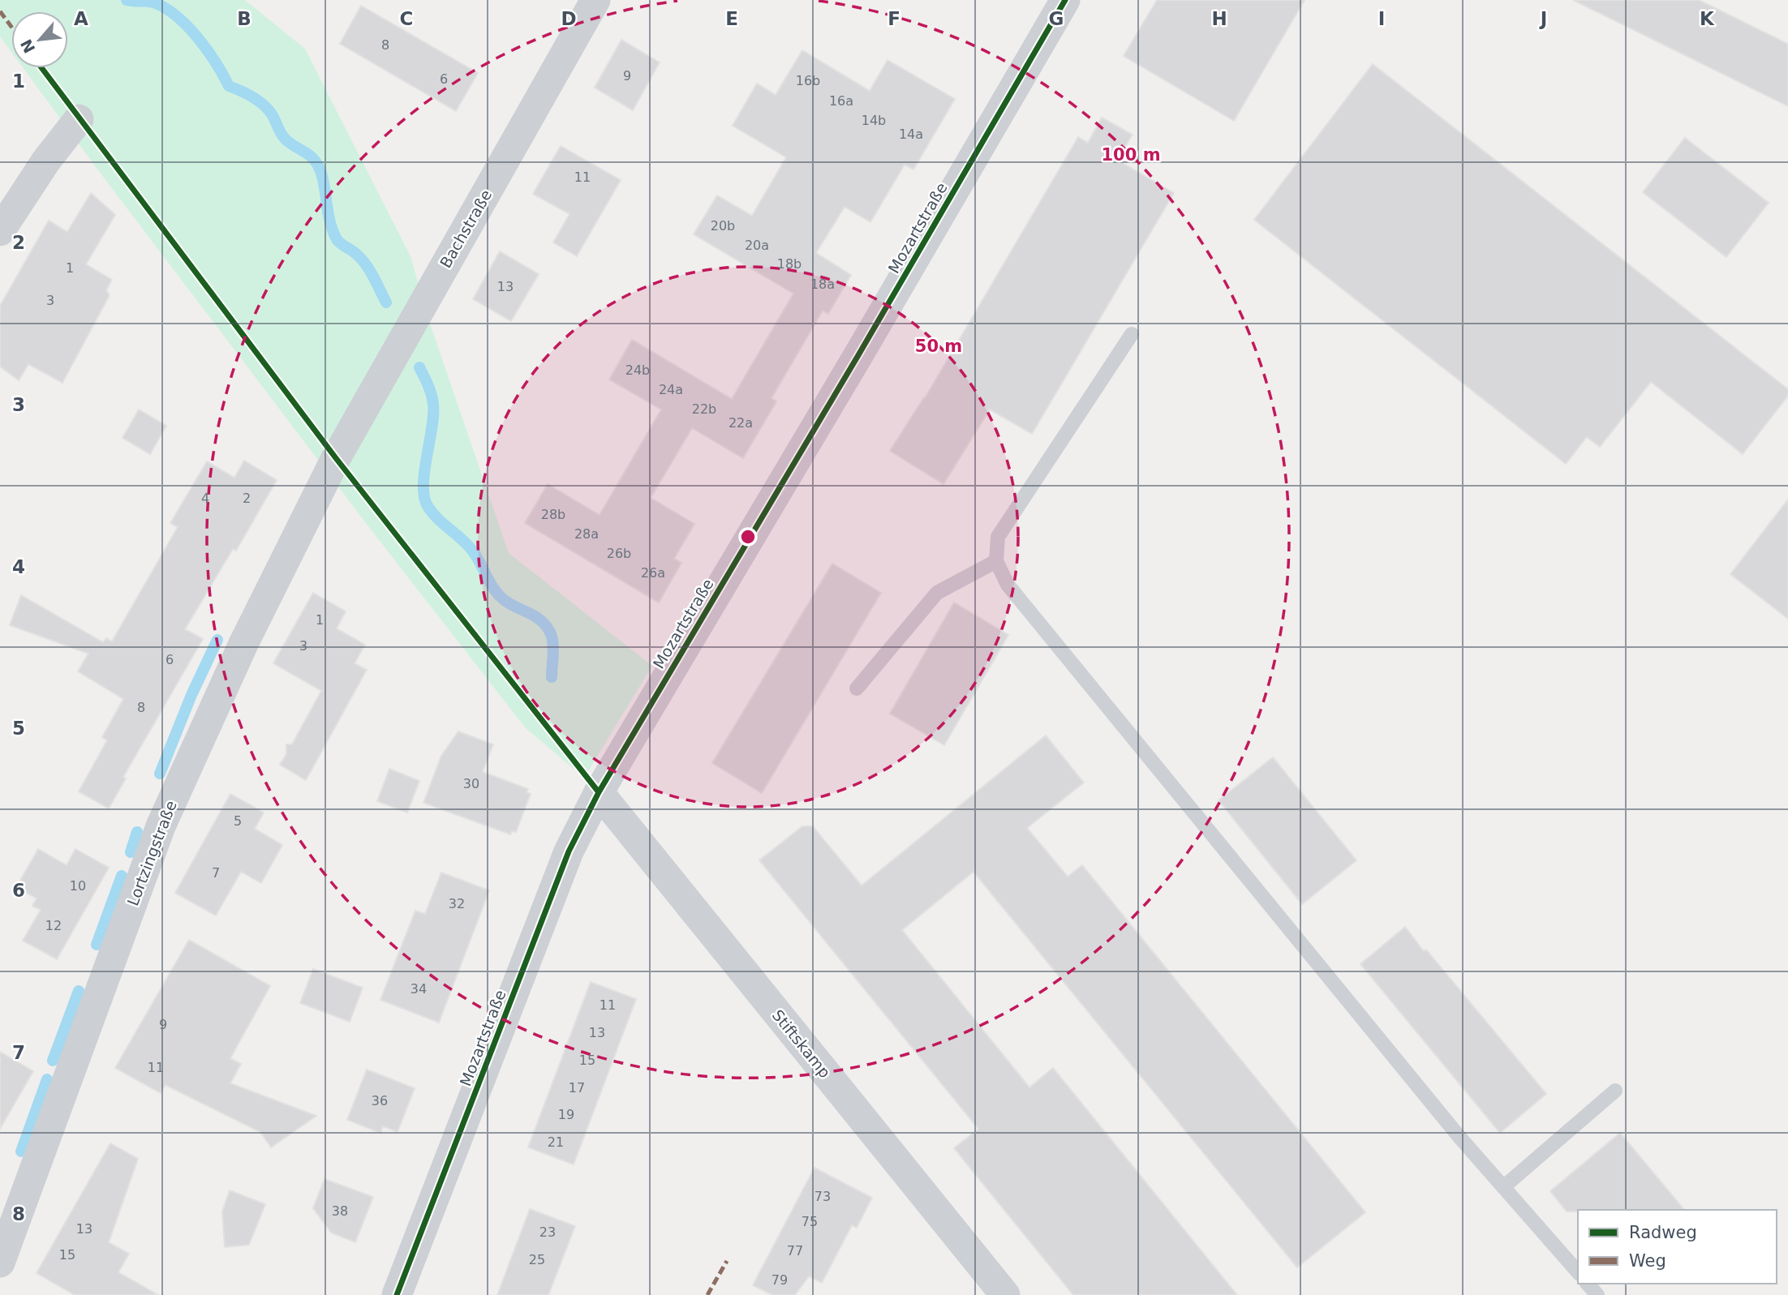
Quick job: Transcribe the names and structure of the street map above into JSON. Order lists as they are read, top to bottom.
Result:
{
  "streets": {
    "street": [
      "Mozartstraße",
      "Bachstraße",
      "Lortzingstraße",
      "Stiftskamp"
    ]
  },
  "crossings": [
    ["Mozartstraße", "Stiftskamp"],
    ["Bachstraße", "Lortzingstraße"]
  ],
  "house_numbers": [
    "8",
    "9",
    "6",
    "16b",
    "16a",
    "14b",
    "14a",
    "11",
    "20b",
    "20a",
    "18b",
    "1",
    "18a",
    "13",
    "3",
    "24b",
    "24a",
    "22b",
    "22a",
    "4",
    "2",
    "28b",
    "28a",
    "26b",
    "26a",
    "1",
    "3",
    "6",
    "8",
    "30",
    "5",
    "7",
    "10",
    "32",
    "12",
    "34",
    "11",
    "9",
    "13",
    "15",
    "11",
    "17",
    "36",
    "19",
    "21",
    "73",
    "38",
    "75",
    "13",
    "23",
    "77",
    "15",
    "25",
    "79"
  ],
  "legend": ["Radweg", "Weg"],
  "north": "bottom left",
  "grid": {
    "columns": [
      "A",
      "B",
      "C",
      "D",
      "E",
      "F",
      "G",
      "H",
      "I",
      "J",
      "K"
    ],
    "rows": [
      "1",
      "2",
      "3",
      "4",
      "5",
      "6",
      "7",
      "8"
    ]
  },
  "rings": ["100 m", "50 m"]
}
